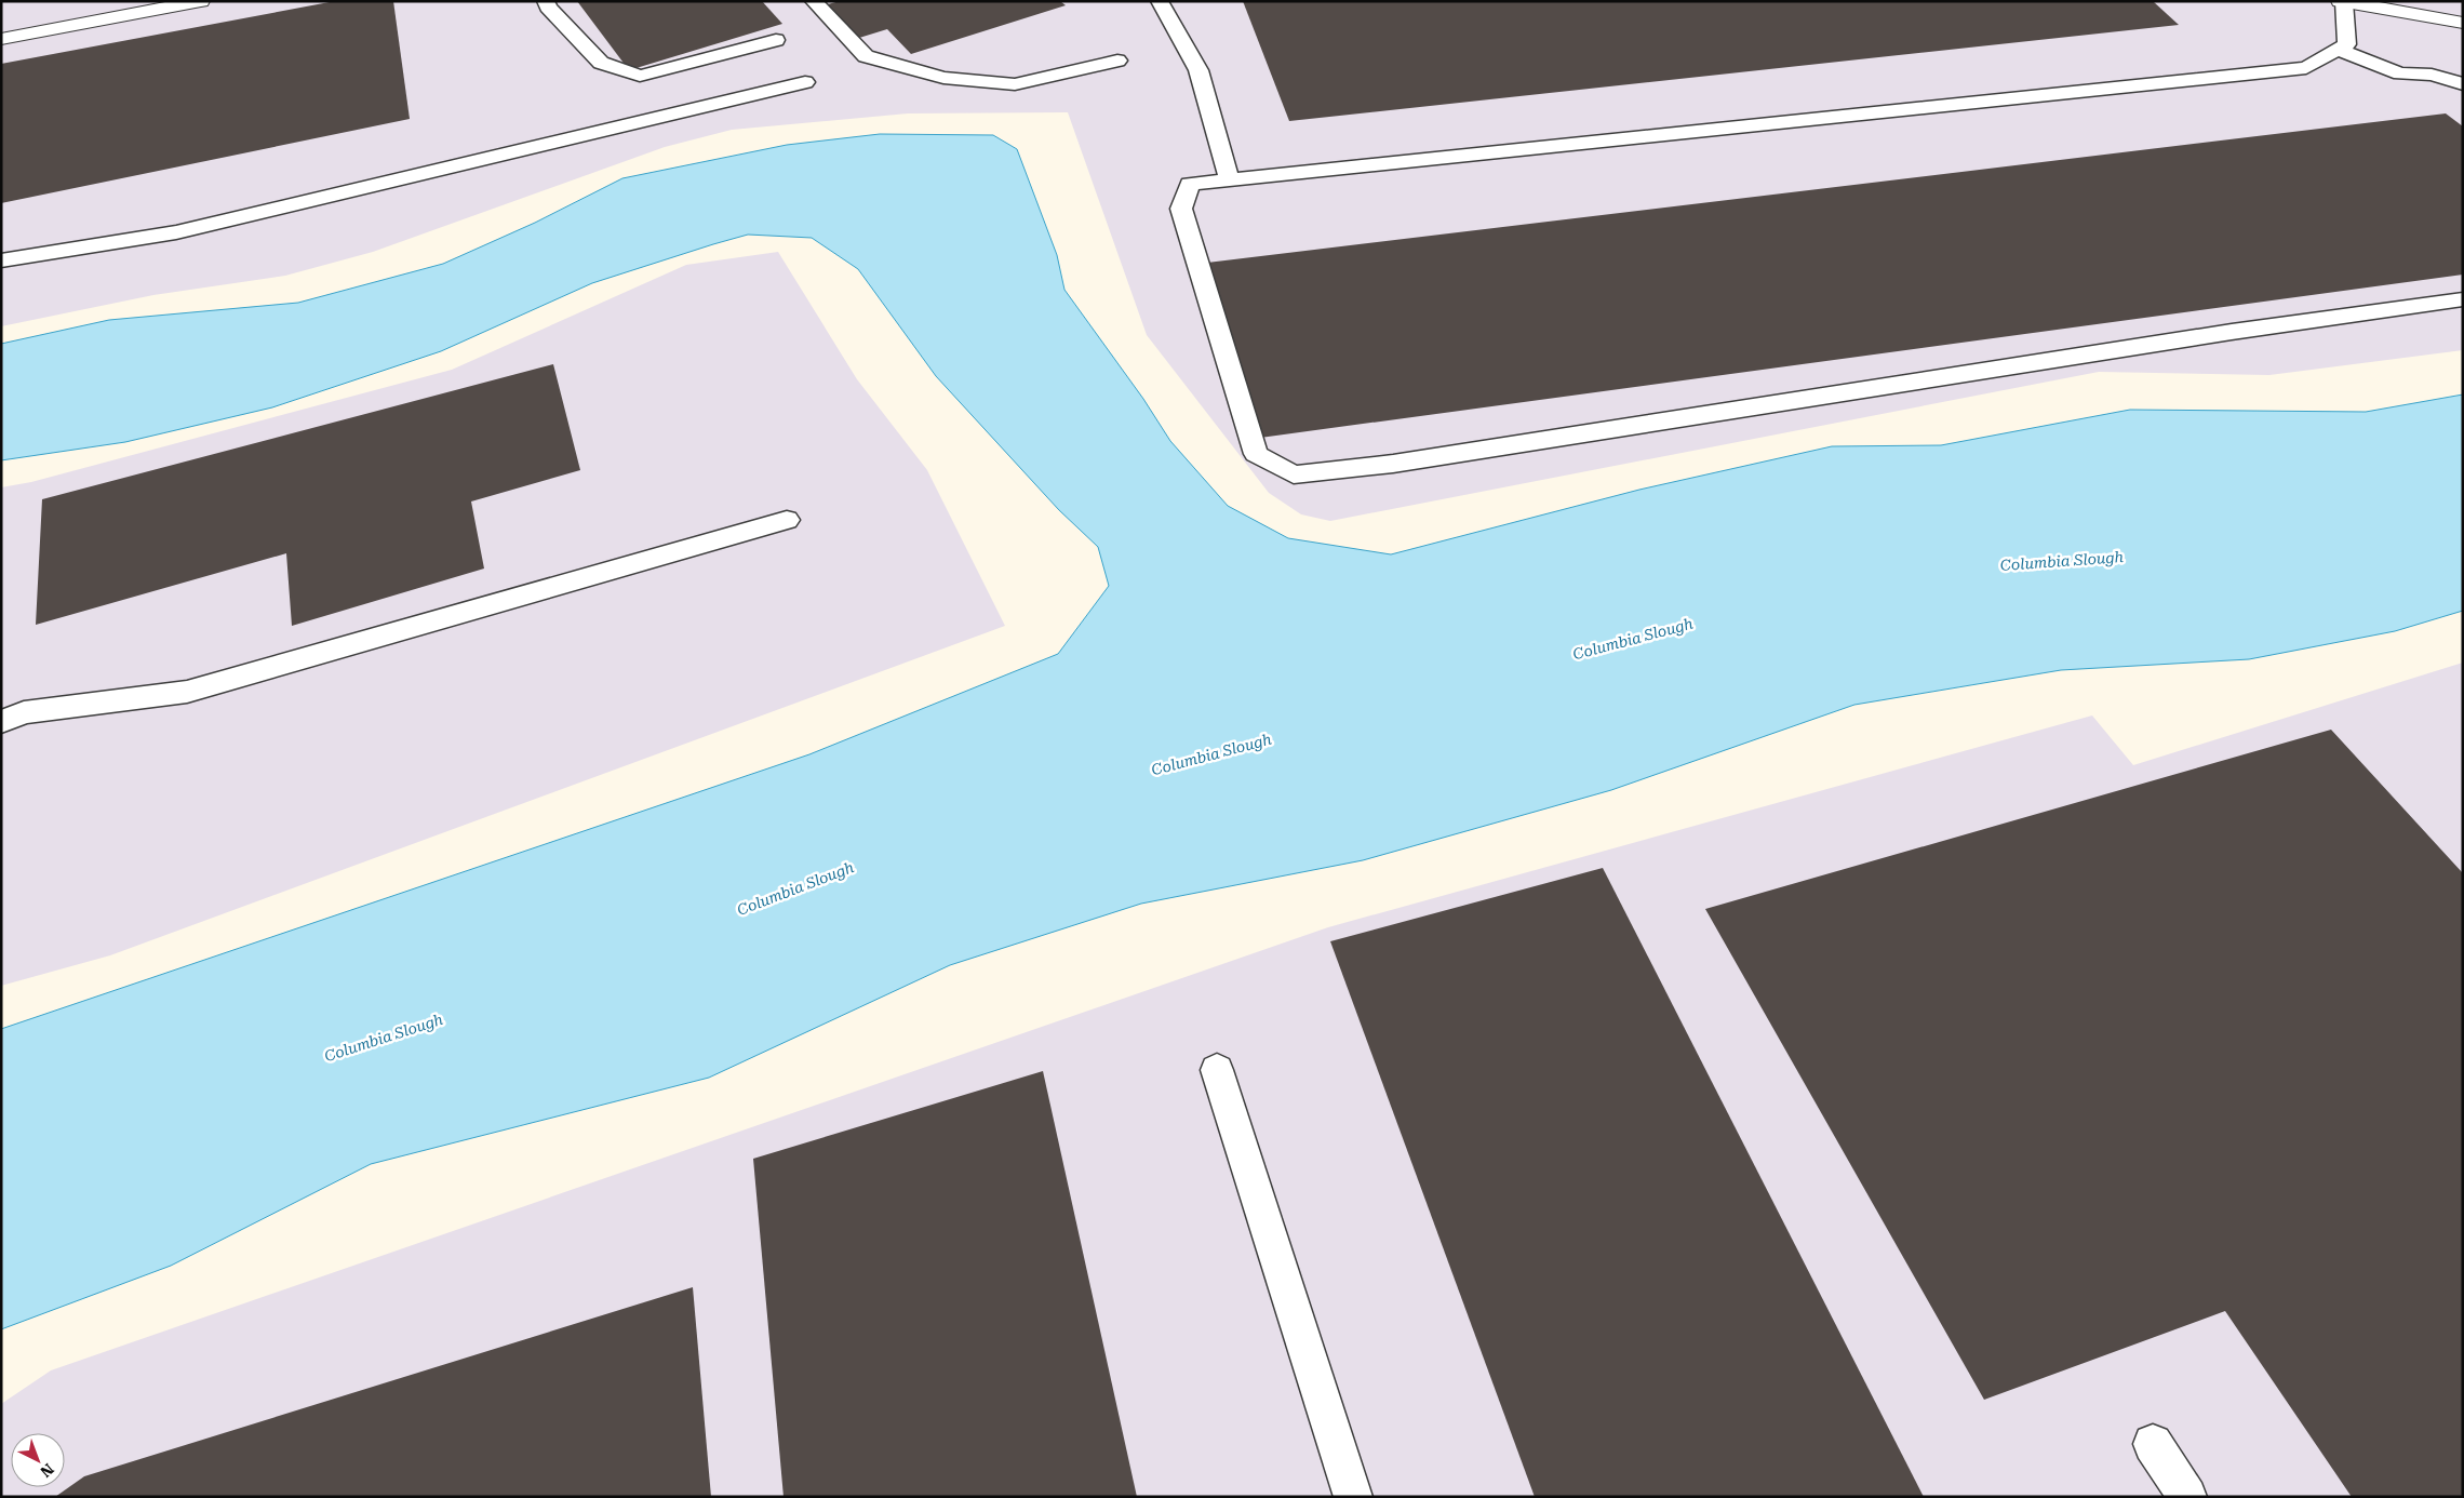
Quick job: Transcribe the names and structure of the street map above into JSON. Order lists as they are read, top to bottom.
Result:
{
  "water": ["Columbia Slough"],
  "north": "bottom right"
}
